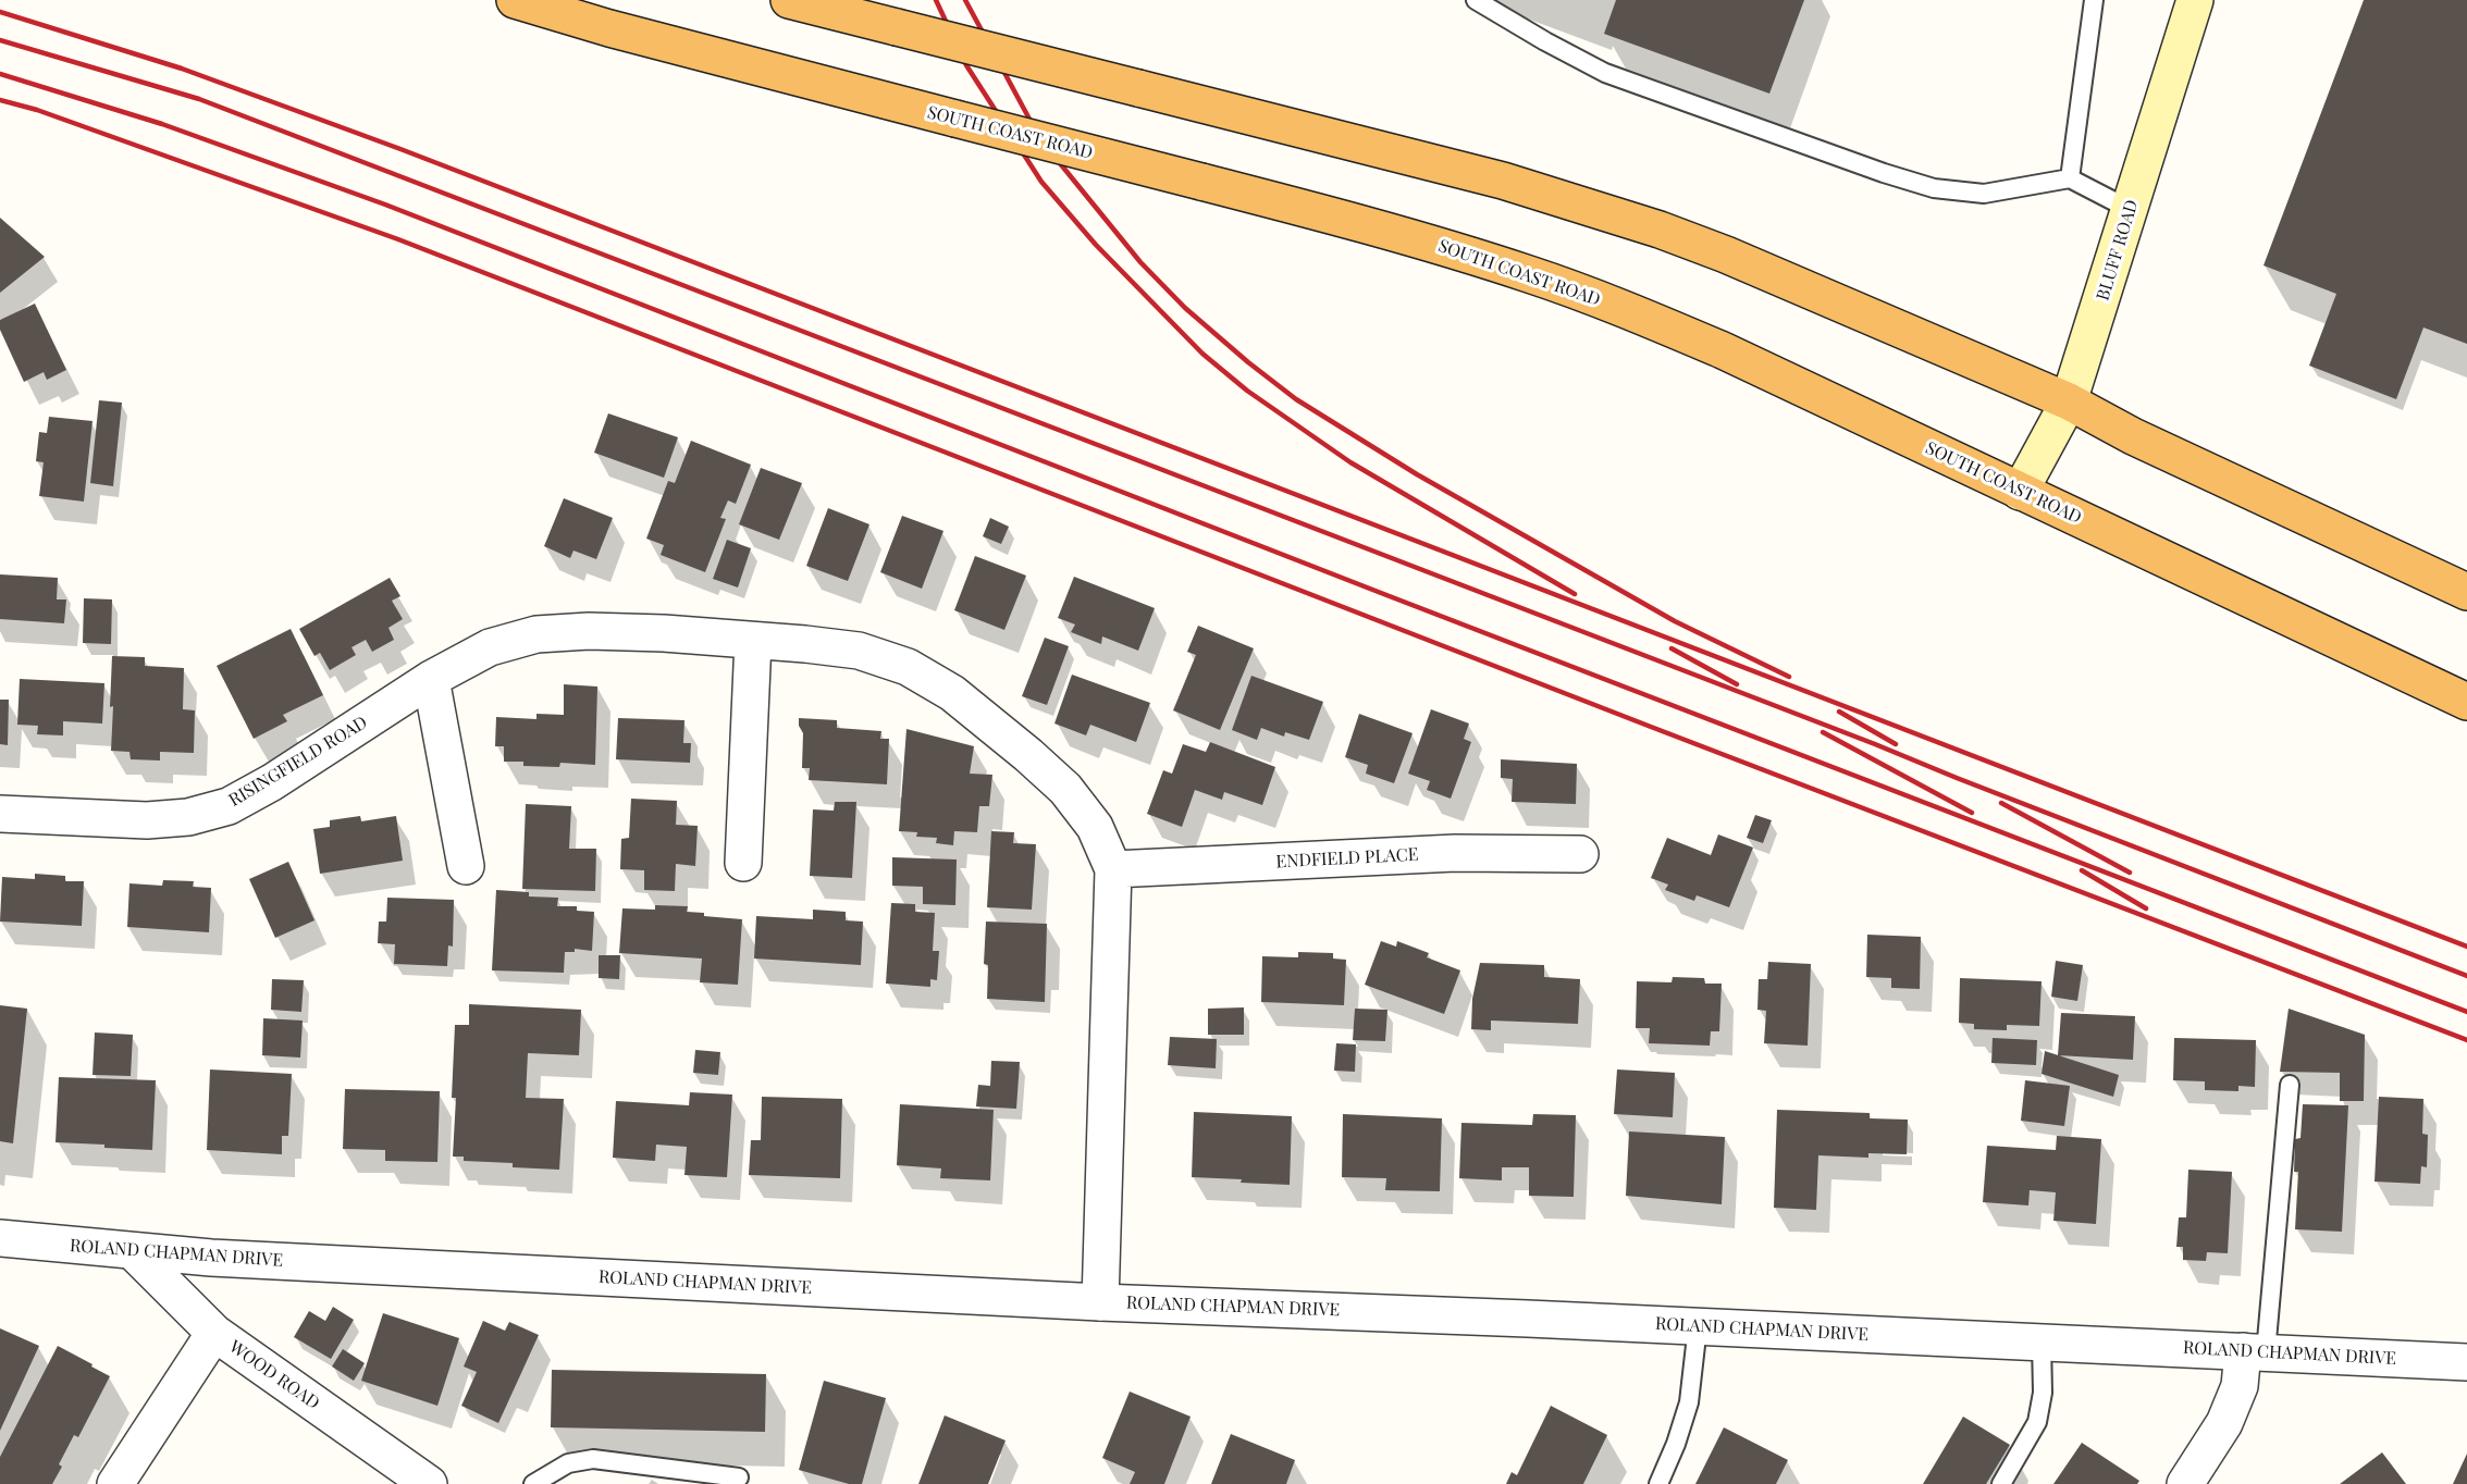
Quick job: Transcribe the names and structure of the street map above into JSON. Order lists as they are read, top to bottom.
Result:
{
  "streets": {
    "highway": ["SOUTH COAST ROAD"],
    "main road": ["BLUFF ROAD"],
    "street": [
      "RISINGFIELD ROAD",
      "ENDFIELD PLACE",
      "ROLAND CHAPMAN DRIVE",
      "WOOD ROAD"
    ]
  },
  "crossings": [
    ["SOUTH COAST ROAD", "BLUFF ROAD"],
    ["RISINGFIELD ROAD", "ENDFIELD PLACE"],
    ["ROLAND CHAPMAN DRIVE", "WOOD ROAD"]
  ]
}
